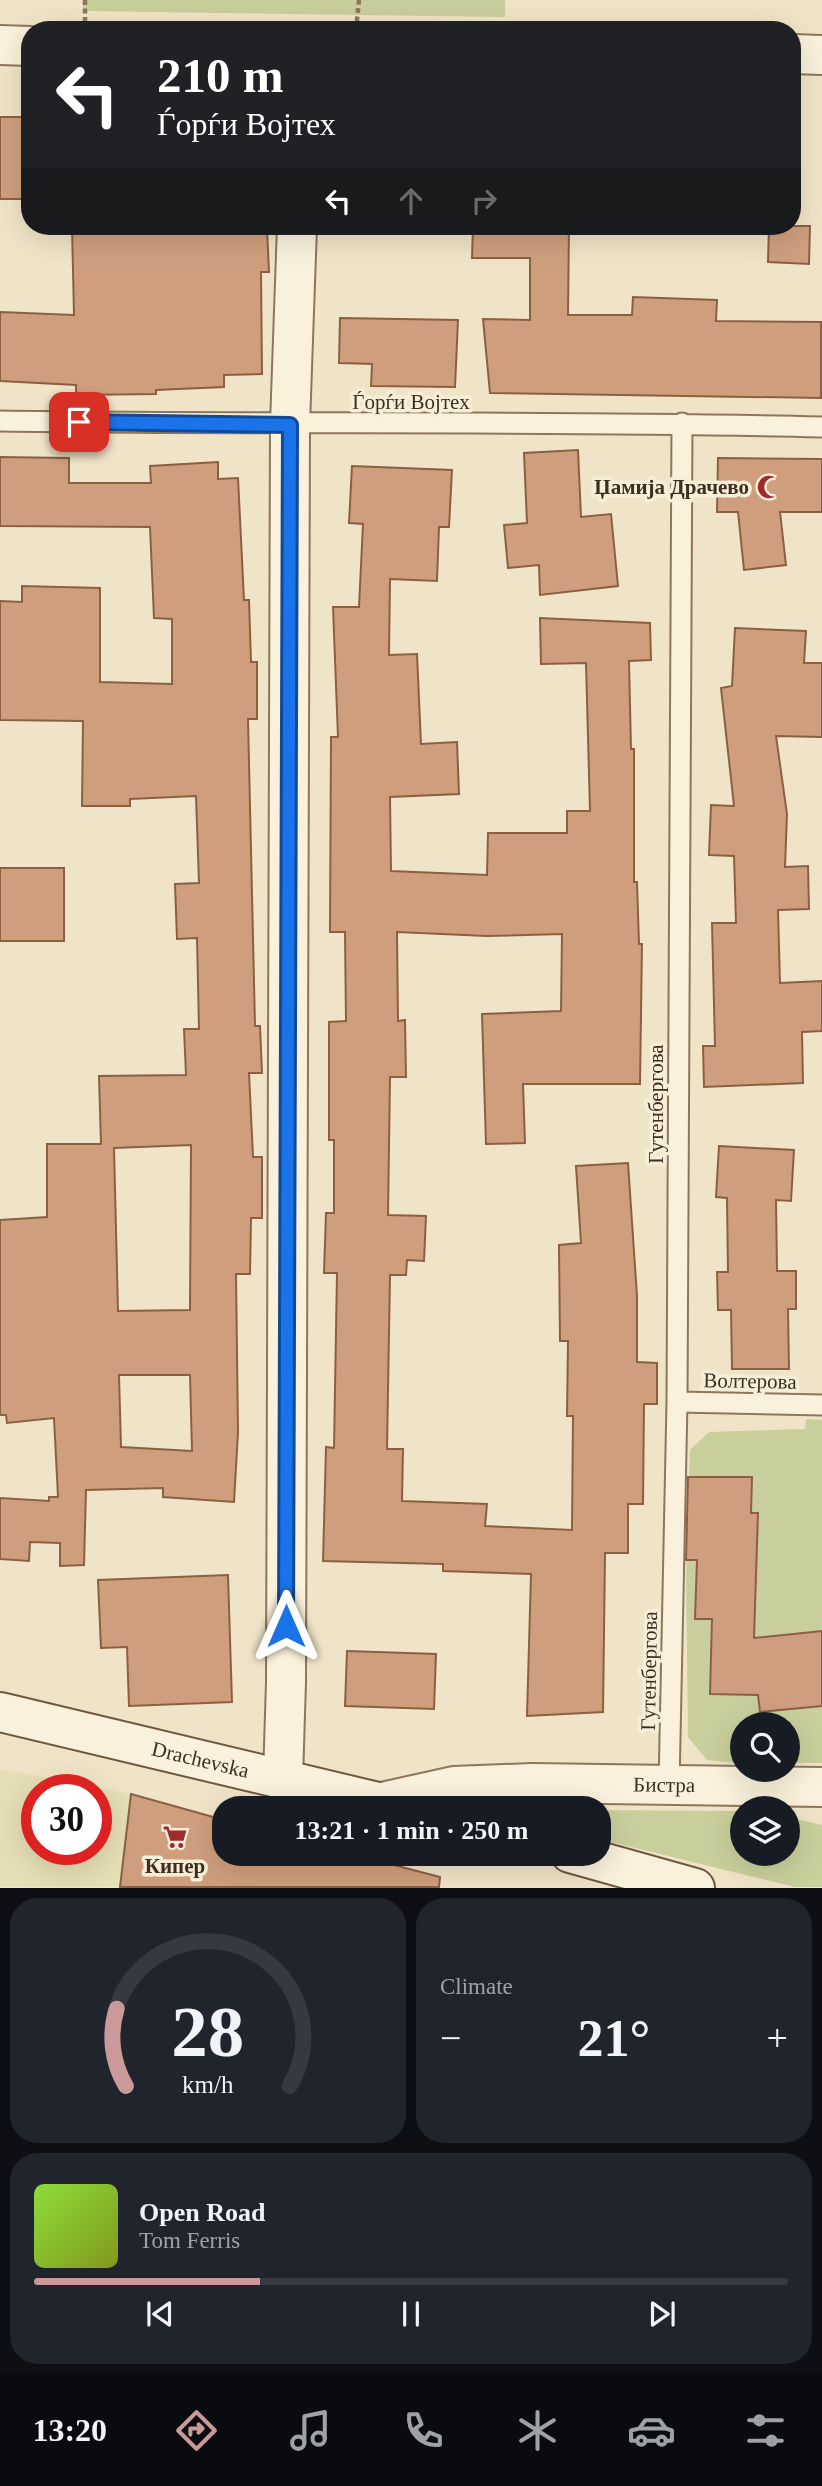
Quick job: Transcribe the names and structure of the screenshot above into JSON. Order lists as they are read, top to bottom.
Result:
{
  "streets": {
    "street": ["Drachevska", "Бистра"],
    "lane": ["Ѓорѓи Војтех", "Гутенбергова", "Волтерова"]
  },
  "crossings": [
    ["Ѓорѓи Војтех", "Гутенбергова"],
    ["Гутенбергова", "Волтерова"],
    ["Гутенбергова", "Бистра"]
  ],
  "places": {
    "mosque": ["Џамија Драчево"],
    "supermarket": ["Кипер"]
  },
  "page": {
    "turn": ["210 m", "Ѓорѓи Војтех"],
    "limit": "30",
    "trip": "13:21 · 1 min · 250 m",
    "tile": "Climate",
    "heat": ["−", "21°", "+"],
    "song": ["Open Road", "Tom Ferris"],
    "tabs": "13:20",
    "gauge": ["28", "km/h"]
  }
}
